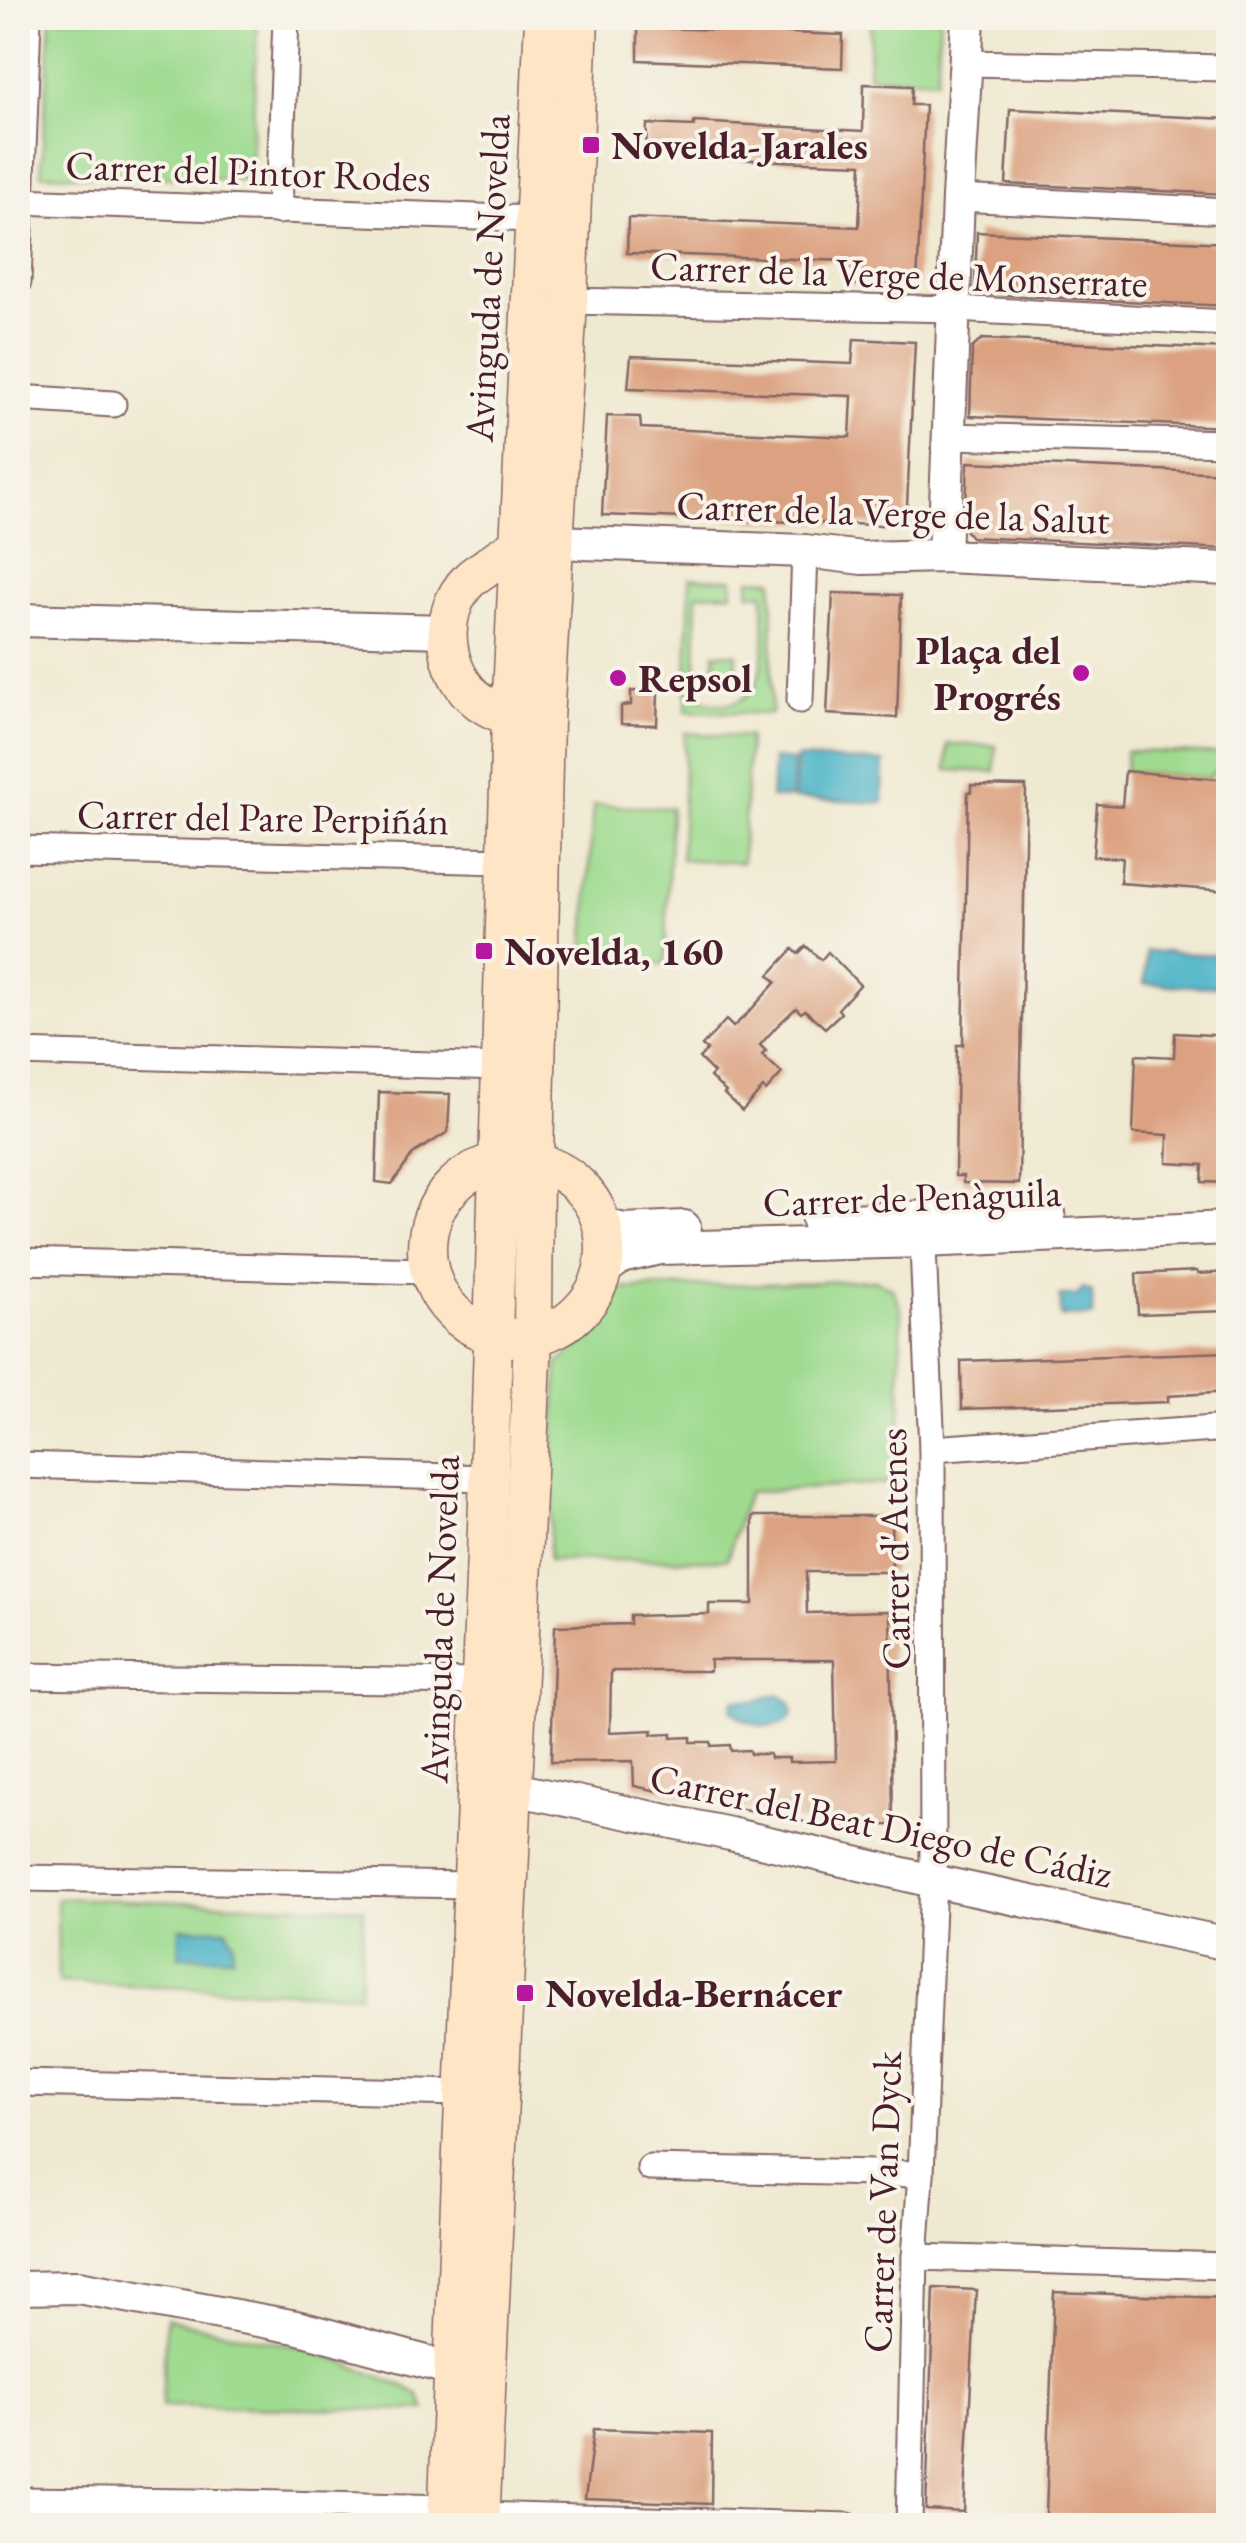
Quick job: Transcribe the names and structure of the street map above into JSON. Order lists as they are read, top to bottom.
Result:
{
  "streets": {
    "main road": ["Avinguda de Novelda"],
    "street": [
      "Carrer del Pintor Rodes",
      "Carrer de la Verge de Monserrate",
      "Carrer de la Verge de la Salut",
      "Carrer del Pare Perpiñán",
      "Carrer de Penàguila",
      "Carrer d'Atenes",
      "Carrer del Beat Diego de Cádiz",
      "Carrer de Van Dyck"
    ]
  },
  "crossings": [
    ["Carrer del Pintor Rodes", "Avinguda de Novelda"],
    ["Carrer de la Verge de Monserrate", "Avinguda de Novelda"],
    ["Avinguda de Novelda", "Carrer de la Verge de la Salut"],
    ["Avinguda de Novelda", "Carrer del Pare Perpiñán"],
    ["Avinguda de Novelda", "Carrer del Beat Diego de Cádiz"],
    ["Carrer de Penàguila", "Carrer d'Atenes"],
    ["Carrer d'Atenes", "Carrer del Beat Diego de Cádiz"],
    ["Carrer d'Atenes", "Carrer de Van Dyck"],
    ["Carrer del Beat Diego de Cádiz", "Carrer de Van Dyck"]
  ],
  "places": {
    "transit": ["Novelda-Jarales", "Novelda, 160", "Novelda-Bernácer"],
    "other": ["Plaça del Progrés", "Repsol"]
  }
}
